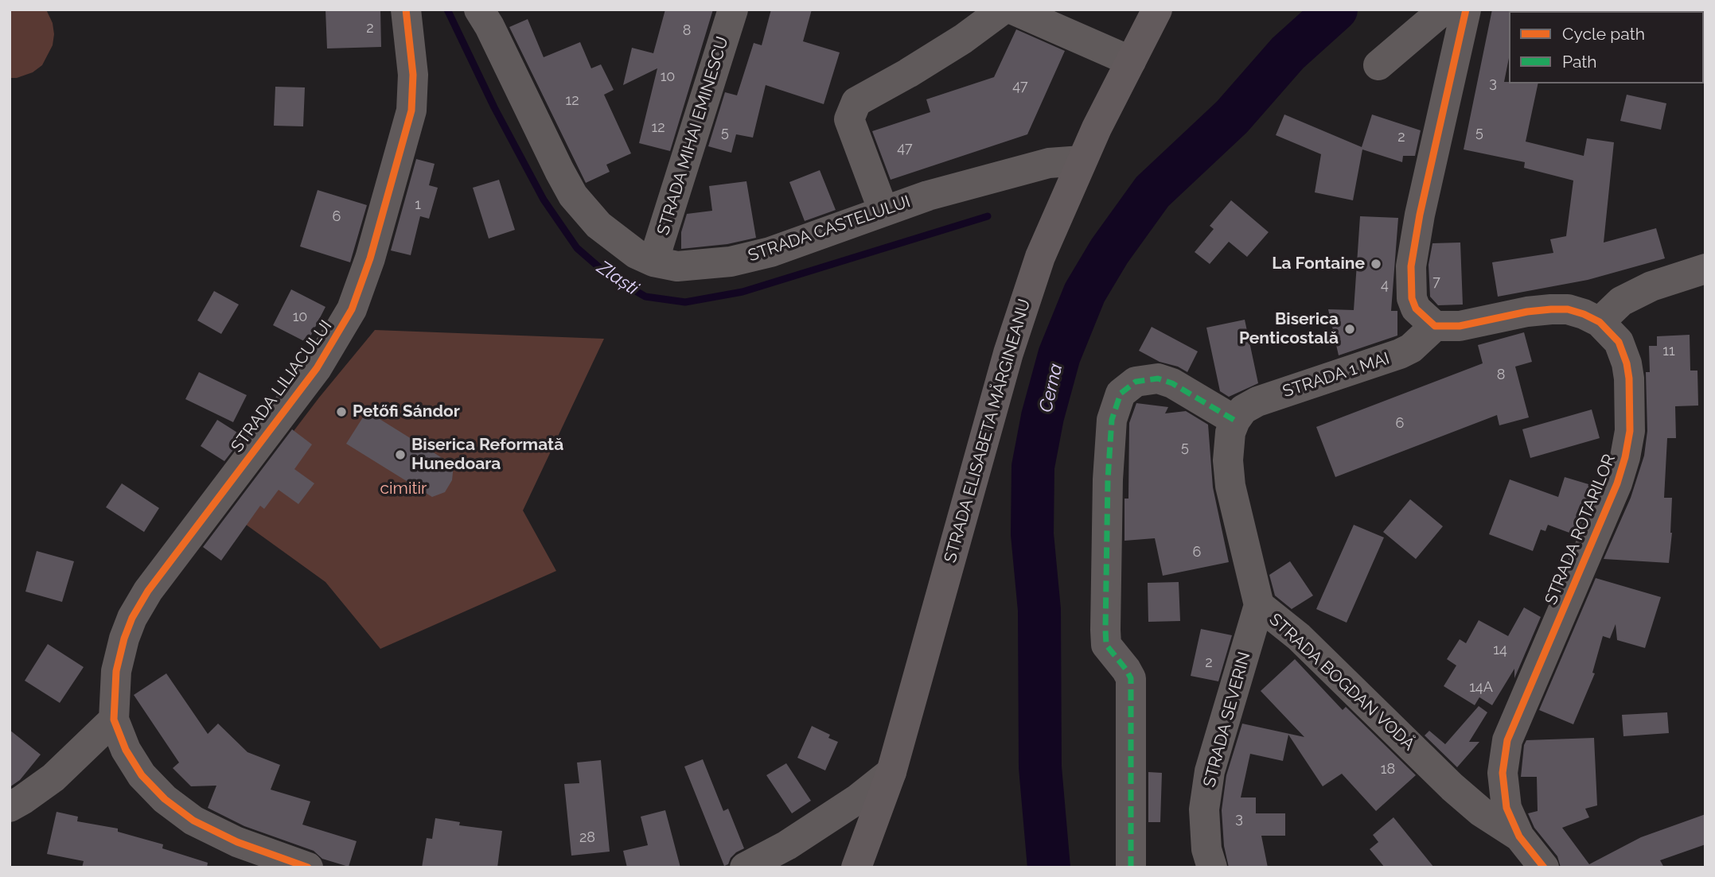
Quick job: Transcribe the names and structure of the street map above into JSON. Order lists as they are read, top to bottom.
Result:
{
  "streets": {
    "main road": ["STRADA ELISABETA MĂRGINEANU"],
    "street": [
      "STRADA MIHAI EMINESCU",
      "STRADA CASTELULUI",
      "STRADA 1 MAI",
      "STRADA LILIACULUI",
      "STRADA ROTARILOR",
      "STRADA BOGDAN VODĂ",
      "STRADA SEVERIN"
    ]
  },
  "crossings": [
    ["STRADA MIHAI EMINESCU", "STRADA CASTELULUI"],
    ["STRADA CASTELULUI", "STRADA ELISABETA MĂRGINEANU"],
    ["STRADA 1 MAI", "STRADA ROTARILOR"],
    ["STRADA 1 MAI", "STRADA BOGDAN VODĂ"],
    ["STRADA ROTARILOR", "STRADA BOGDAN VODĂ"],
    ["STRADA BOGDAN VODĂ", "STRADA SEVERIN"]
  ],
  "water": ["Zlaști", "Cerna"],
  "parks": ["cimitir"],
  "places": [
    "La Fontaine",
    "Biserica Penticostală",
    "Petőfi Sándor",
    "Biserica Reformată Hunedoara"
  ],
  "house_numbers": [
    "2",
    "8",
    "10",
    "3",
    "47",
    "12",
    "12",
    "5",
    "5",
    "2",
    "47",
    "1",
    "6",
    "7",
    "4",
    "10",
    "11",
    "8",
    "6",
    "5",
    "6",
    "14",
    "2",
    "14A",
    "18",
    "3",
    "28"
  ],
  "legend": ["Cycle path", "Path"]
}
